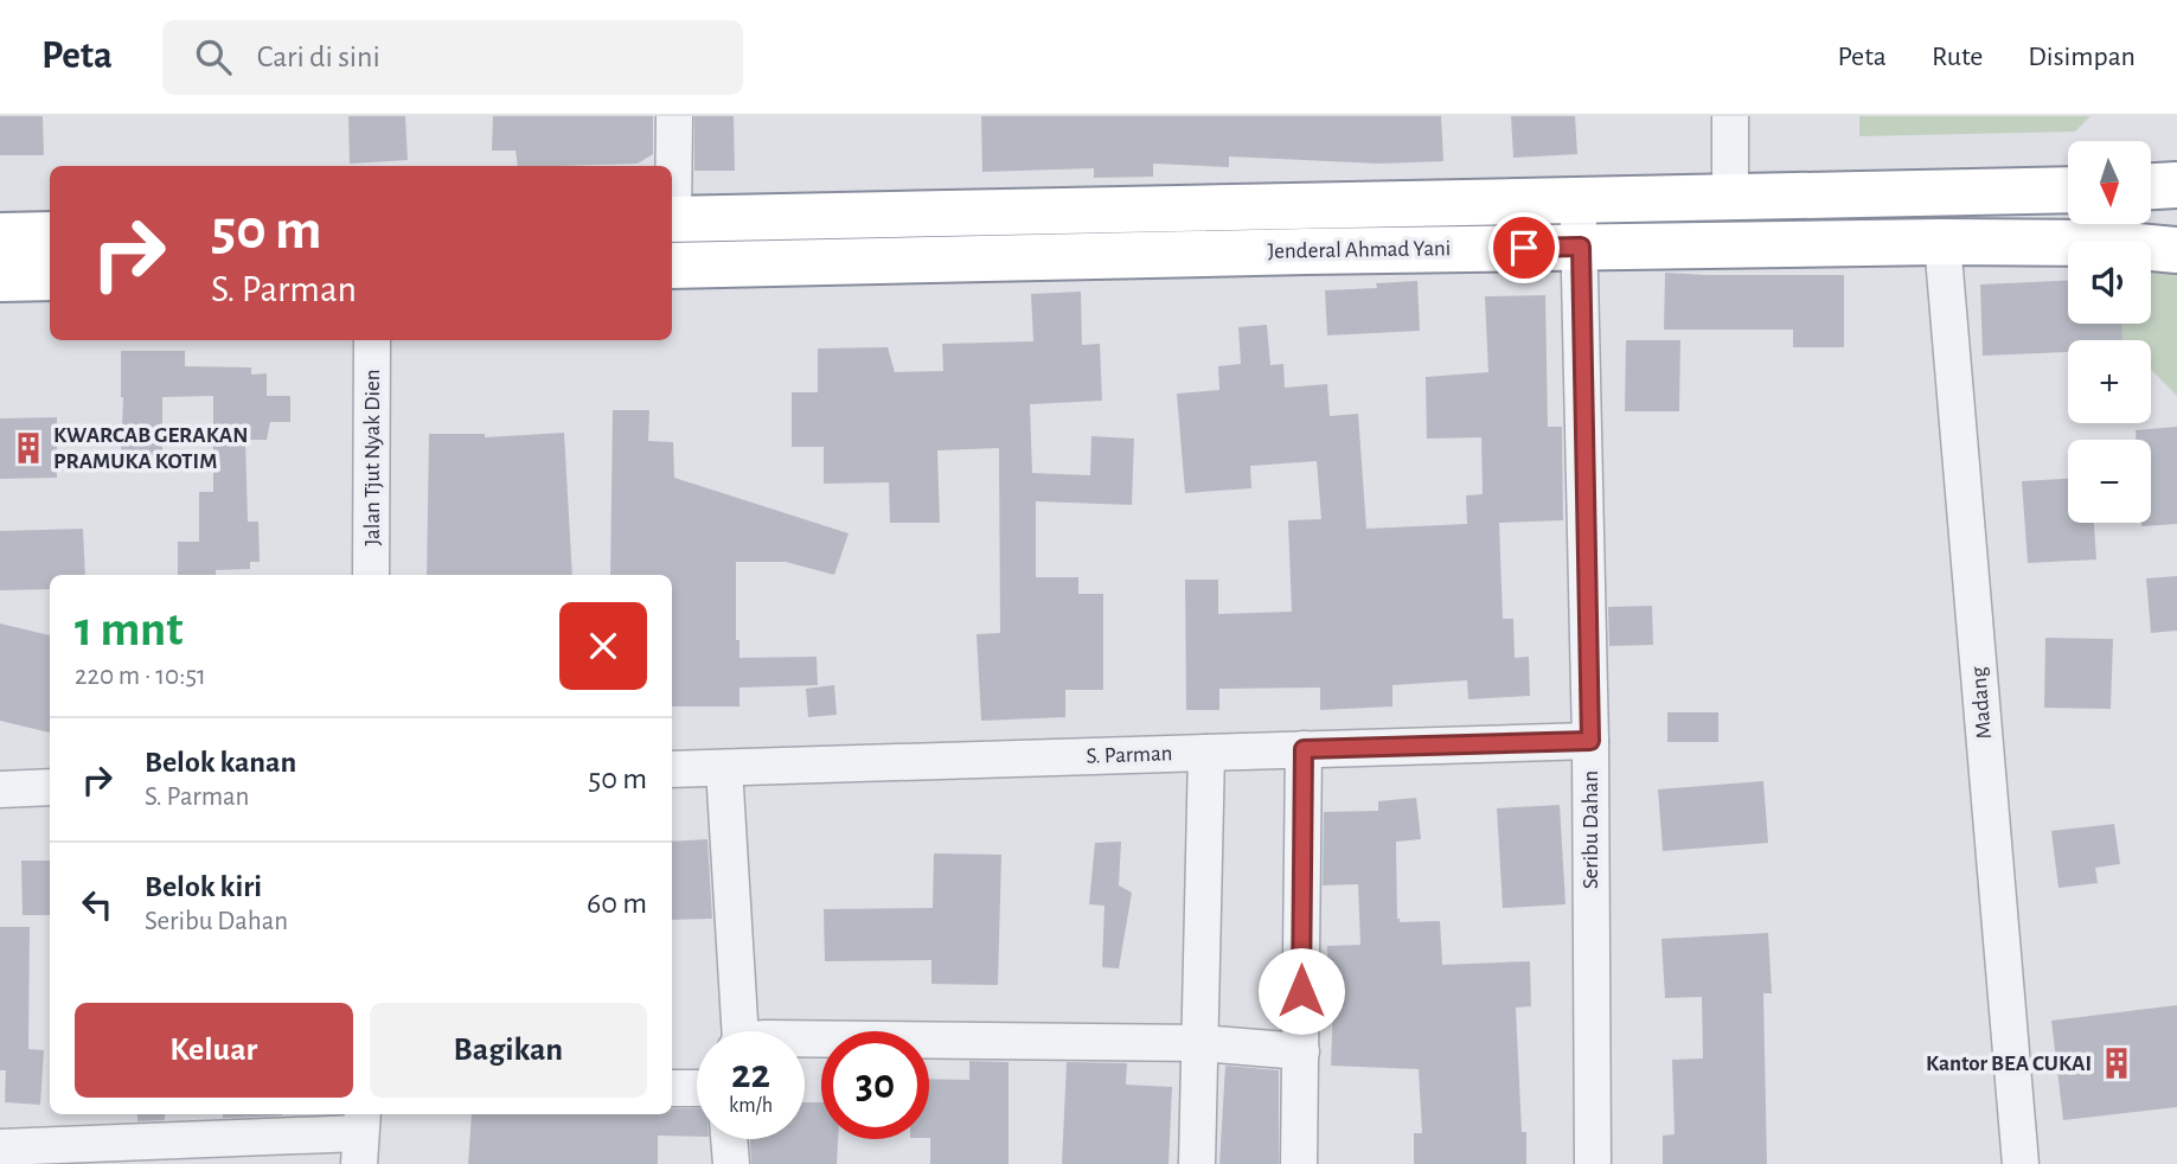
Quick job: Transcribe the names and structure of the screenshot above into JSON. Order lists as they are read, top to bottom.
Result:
{
  "streets": {
    "highway": ["Jenderal Ahmad Yani"],
    "street": [
      "Jalan Tjut Nyak Dien",
      "Madang",
      "S. Parman",
      "Seribu Dahan"
    ]
  },
  "crossings": [
    ["Jenderal Ahmad Yani", "Madang"],
    ["Jenderal Ahmad Yani", "Seribu Dahan"],
    ["S. Parman", "Seribu Dahan"]
  ],
  "places": {
    "building": ["KWARCAB GERAKAN PRAMUKA KOTIM", "Kantor BEA CUKAI"]
  },
  "north": "bottom",
  "page": {
    "header": "Peta",
    "search": "Cari di sini",
    "nav": ["Peta", "Rute", "Disimpan"],
    "map_buttons": ["+", "−"],
    "turn": ["50 m", "S. Parman"],
    "heading": ["1 mnt", "220 m · 10:51"],
    "list": [
      {
        "name": "Belok kanan",
        "note": "S. Parman",
        "value": "50 m"
      },
      {
        "name": "Belok kiri",
        "note": "Seribu Dahan",
        "value": "60 m"
      }
    ],
    "buttons": ["Keluar", "Bagikan"],
    "speed": "22 km/h",
    "limit": "30"
  }
}
